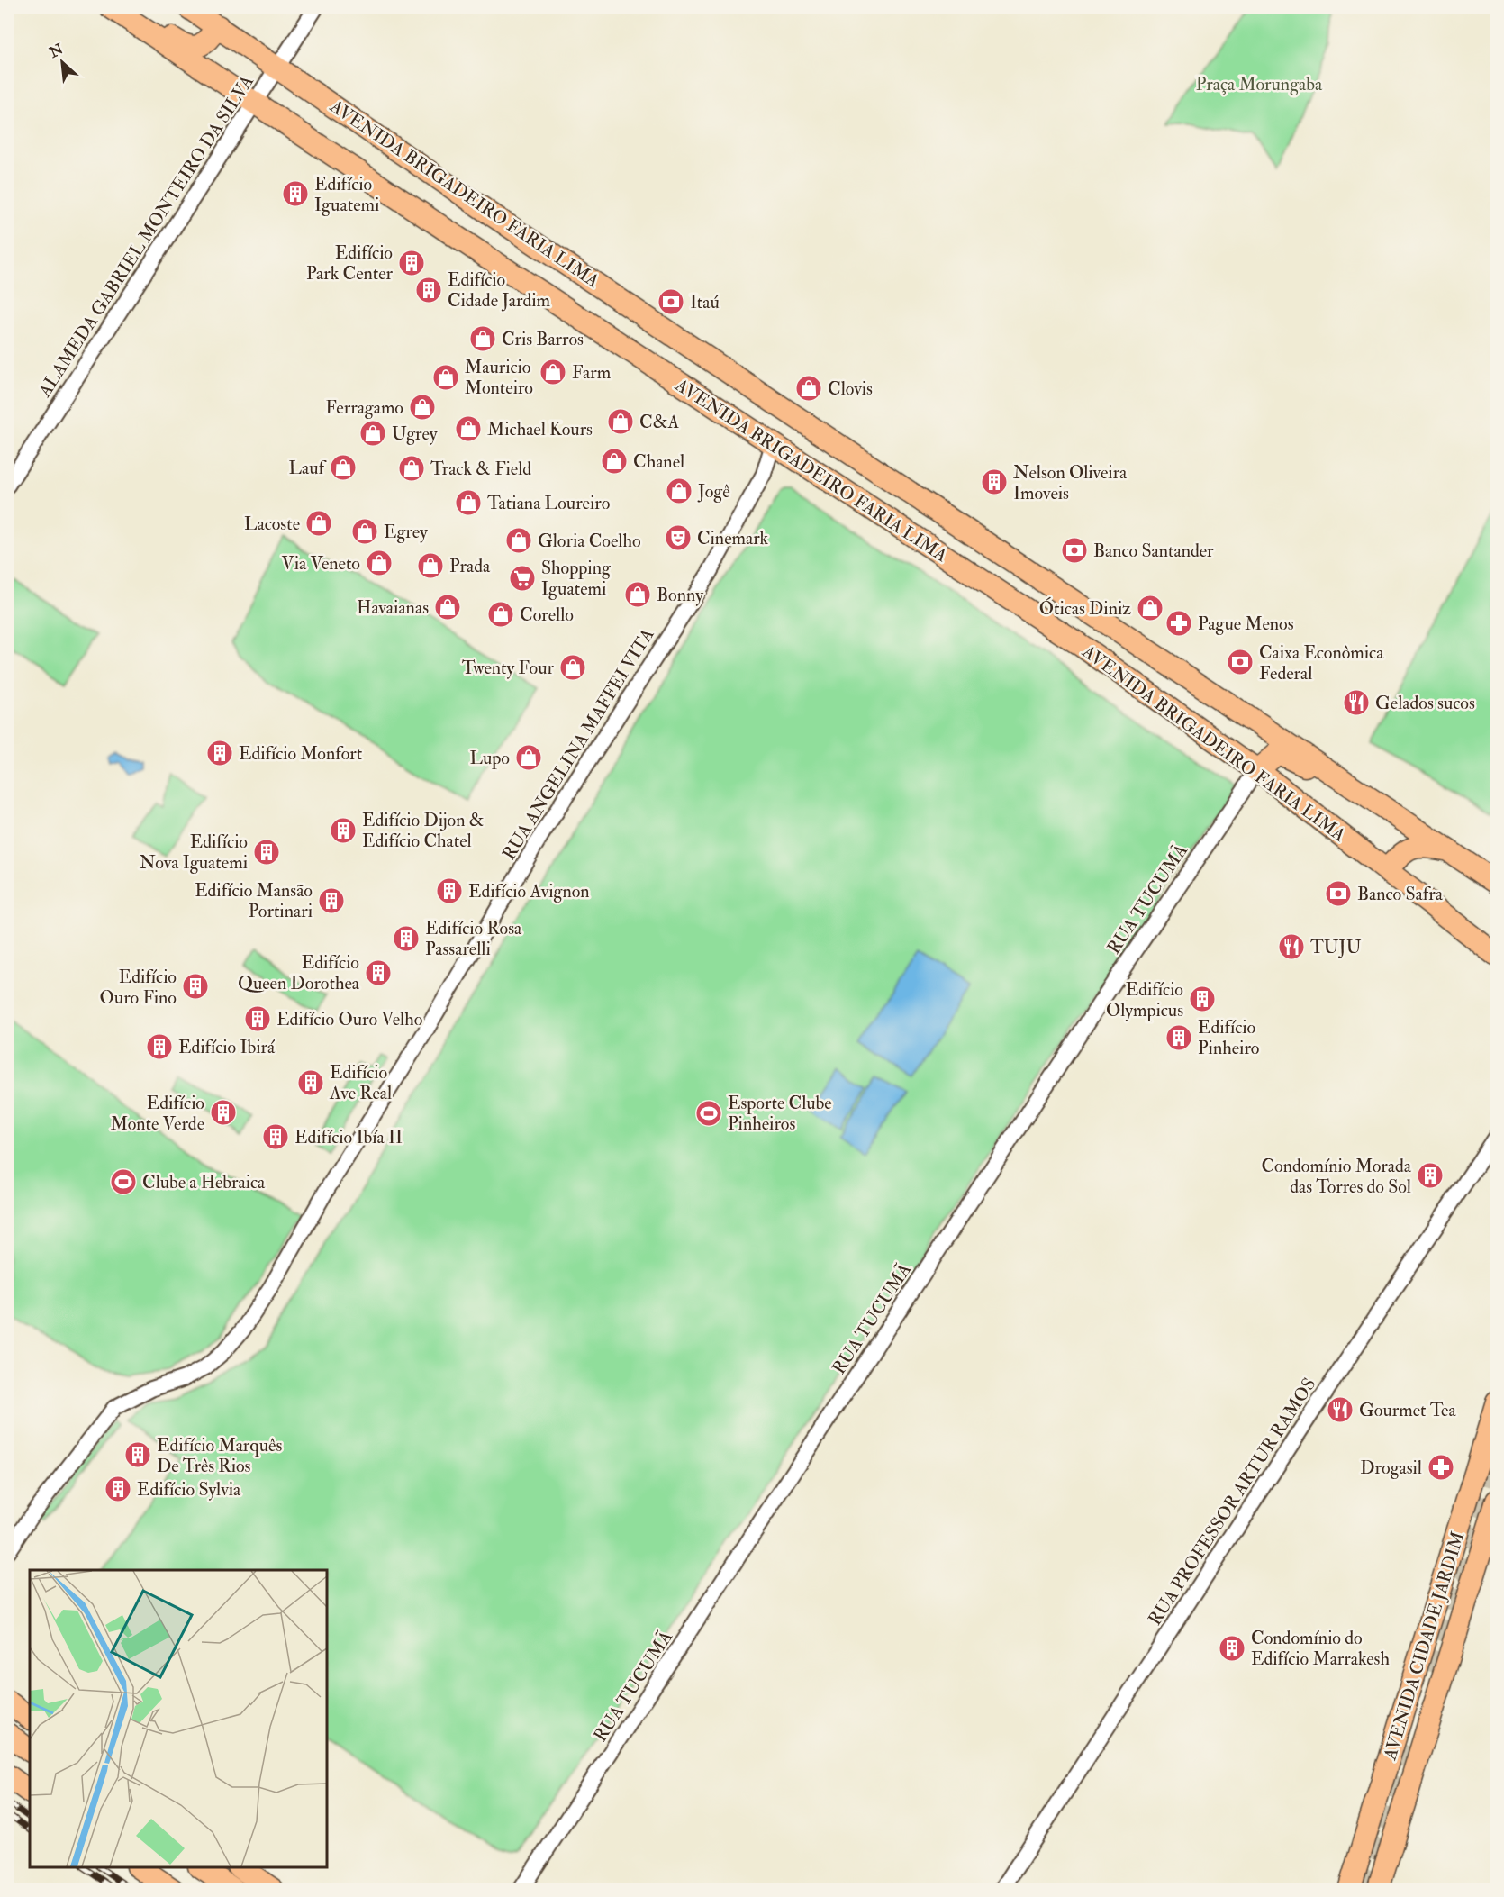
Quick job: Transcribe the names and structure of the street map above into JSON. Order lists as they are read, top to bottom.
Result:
{
  "streets": {
    "highway": ["AVENIDA BRIGADEIRO FARIA LIMA", "AVENIDA CIDADE JARDIM"],
    "street": [
      "ALAMEDA GABRIEL MONTEIRO DA SILVA",
      "RUA ANGELINA MAFFEI VITA",
      "RUA TUCUMÃ",
      "RUA PROFESSOR ARTUR RAMOS"
    ]
  },
  "crossings": [
    ["AVENIDA BRIGADEIRO FARIA LIMA", "ALAMEDA GABRIEL MONTEIRO DA SILVA"],
    ["AVENIDA BRIGADEIRO FARIA LIMA", "RUA ANGELINA MAFFEI VITA"],
    ["AVENIDA BRIGADEIRO FARIA LIMA", "RUA TUCUMÃ"]
  ],
  "parks": ["Praça Morungaba"],
  "places": {
    "building": [
      "Edifício Iguatemi",
      "Edifício Park Center",
      "Edifício Cidade Jardim",
      "Nelson Oliveira Imoveis",
      "Edifício Monfort",
      "Edifício Dijon & Edifício Chatel",
      "Edifício Nova Iguatemi",
      "Edifício Avignon",
      "Edifício Mansão Portinari",
      "Edifício Rosa Passarelli",
      "Edifício Queen Dorothea",
      "Edifício Ouro Fino",
      "Edifício Olympicus",
      "Edifício Ouro Velho",
      "Edifício Pinheiro",
      "Edifício Ibirá",
      "Edifício Ave Real",
      "Edifício Monte Verde",
      "Edifício Ibía II",
      "Condomínio Morada das Torres do Sol",
      "Edifício Marquês De Três Rios",
      "Edifício Sylvia",
      "Condomínio do Edifício Marrakesh"
    ],
    "bank": [
      "Itaú",
      "Banco Santander",
      "Caixa Econômica Federal",
      "Banco Safra"
    ],
    "shop": [
      "Cris Barros",
      "Farm",
      "Mauricio Monteiro",
      "Clovis",
      "Ferragamo",
      "C&A",
      "Michael Kours",
      "Ugrey",
      "Chanel",
      "Lauf",
      "Track & Field",
      "Jogê",
      "Tatiana Loureiro",
      "Lacoste",
      "Egrey",
      "Gloria Coelho",
      "Via Veneto",
      "Prada",
      "Bonny",
      "Havaianas",
      "Óticas Diniz",
      "Corello",
      "Twenty Four",
      "Lupo"
    ],
    "theatre": ["Cinemark"],
    "supermarket": ["Shopping Iguatemi"],
    "pharmacy": ["Pague Menos", "Drogasil"],
    "restaurant": ["Gelados sucos", "TUJU", "Gourmet Tea"],
    "sports": ["Esporte Clube Pinheiros", "Clube a Hebraica"]
  },
  "north": "top left"
}
